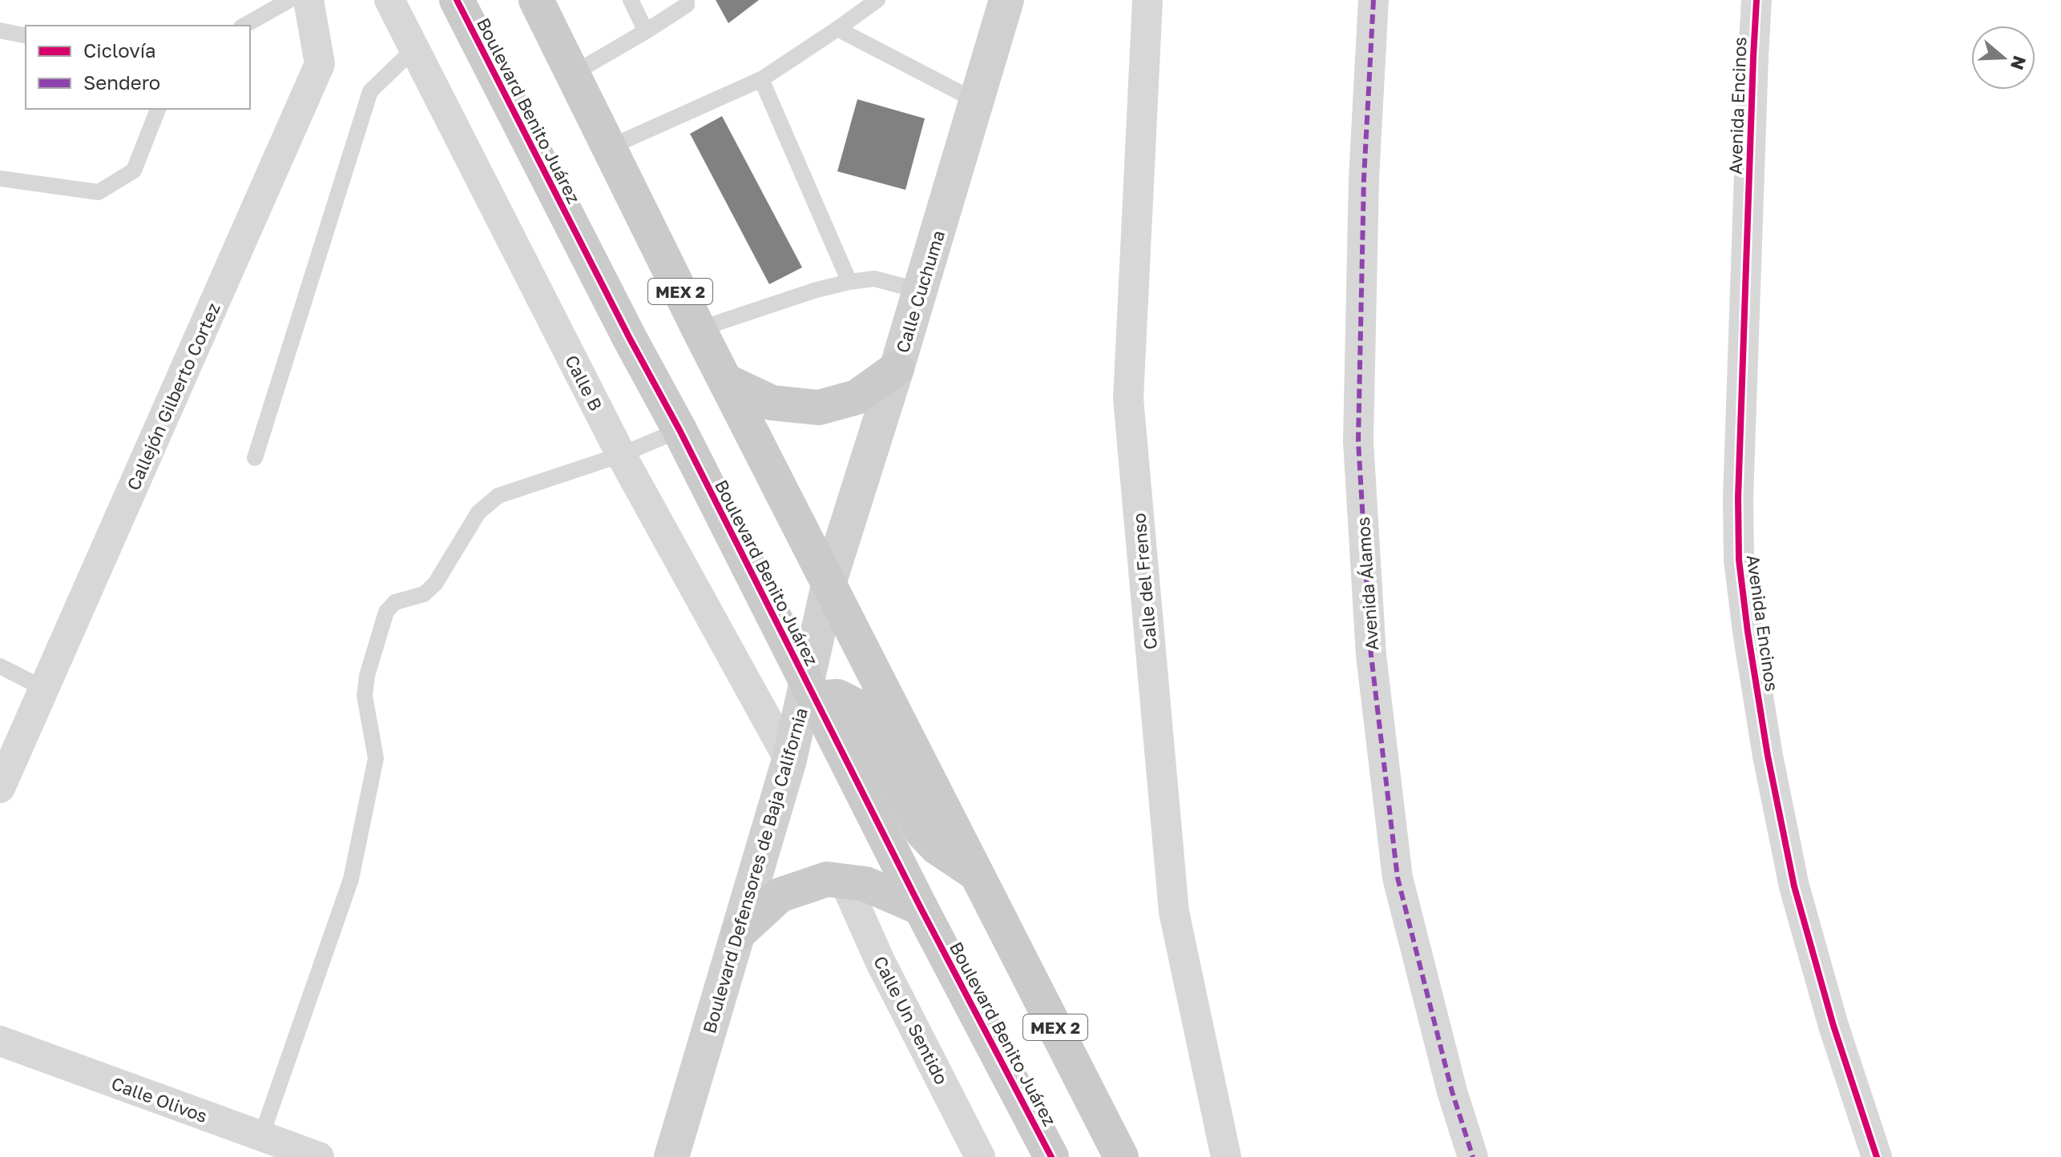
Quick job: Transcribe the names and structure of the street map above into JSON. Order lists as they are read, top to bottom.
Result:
{
  "streets": {
    "main road": ["Boulevard Benito Juárez", "MEX 2"],
    "street": [
      "Avenida Encinos",
      "Calle Cuchuma",
      "Calle B",
      "Callejón Gilberto Cortez",
      "Calle del Frenso",
      "Avenida Álamos",
      "Boulevard Defensores de Baja California",
      "Calle Un Sentido",
      "Calle Olivos"
    ]
  },
  "crossings": [
    ["Boulevard Benito Juárez", "Boulevard Defensores de Baja California"],
    ["MEX 2", "Calle Cuchuma"],
    ["MEX 2", "Boulevard Defensores de Baja California"],
    ["Calle Cuchuma", "Boulevard Defensores de Baja California"],
    ["Calle B", "Boulevard Defensores de Baja California"]
  ],
  "legend": ["Ciclovía", "Sendero"],
  "north": "right"
}
